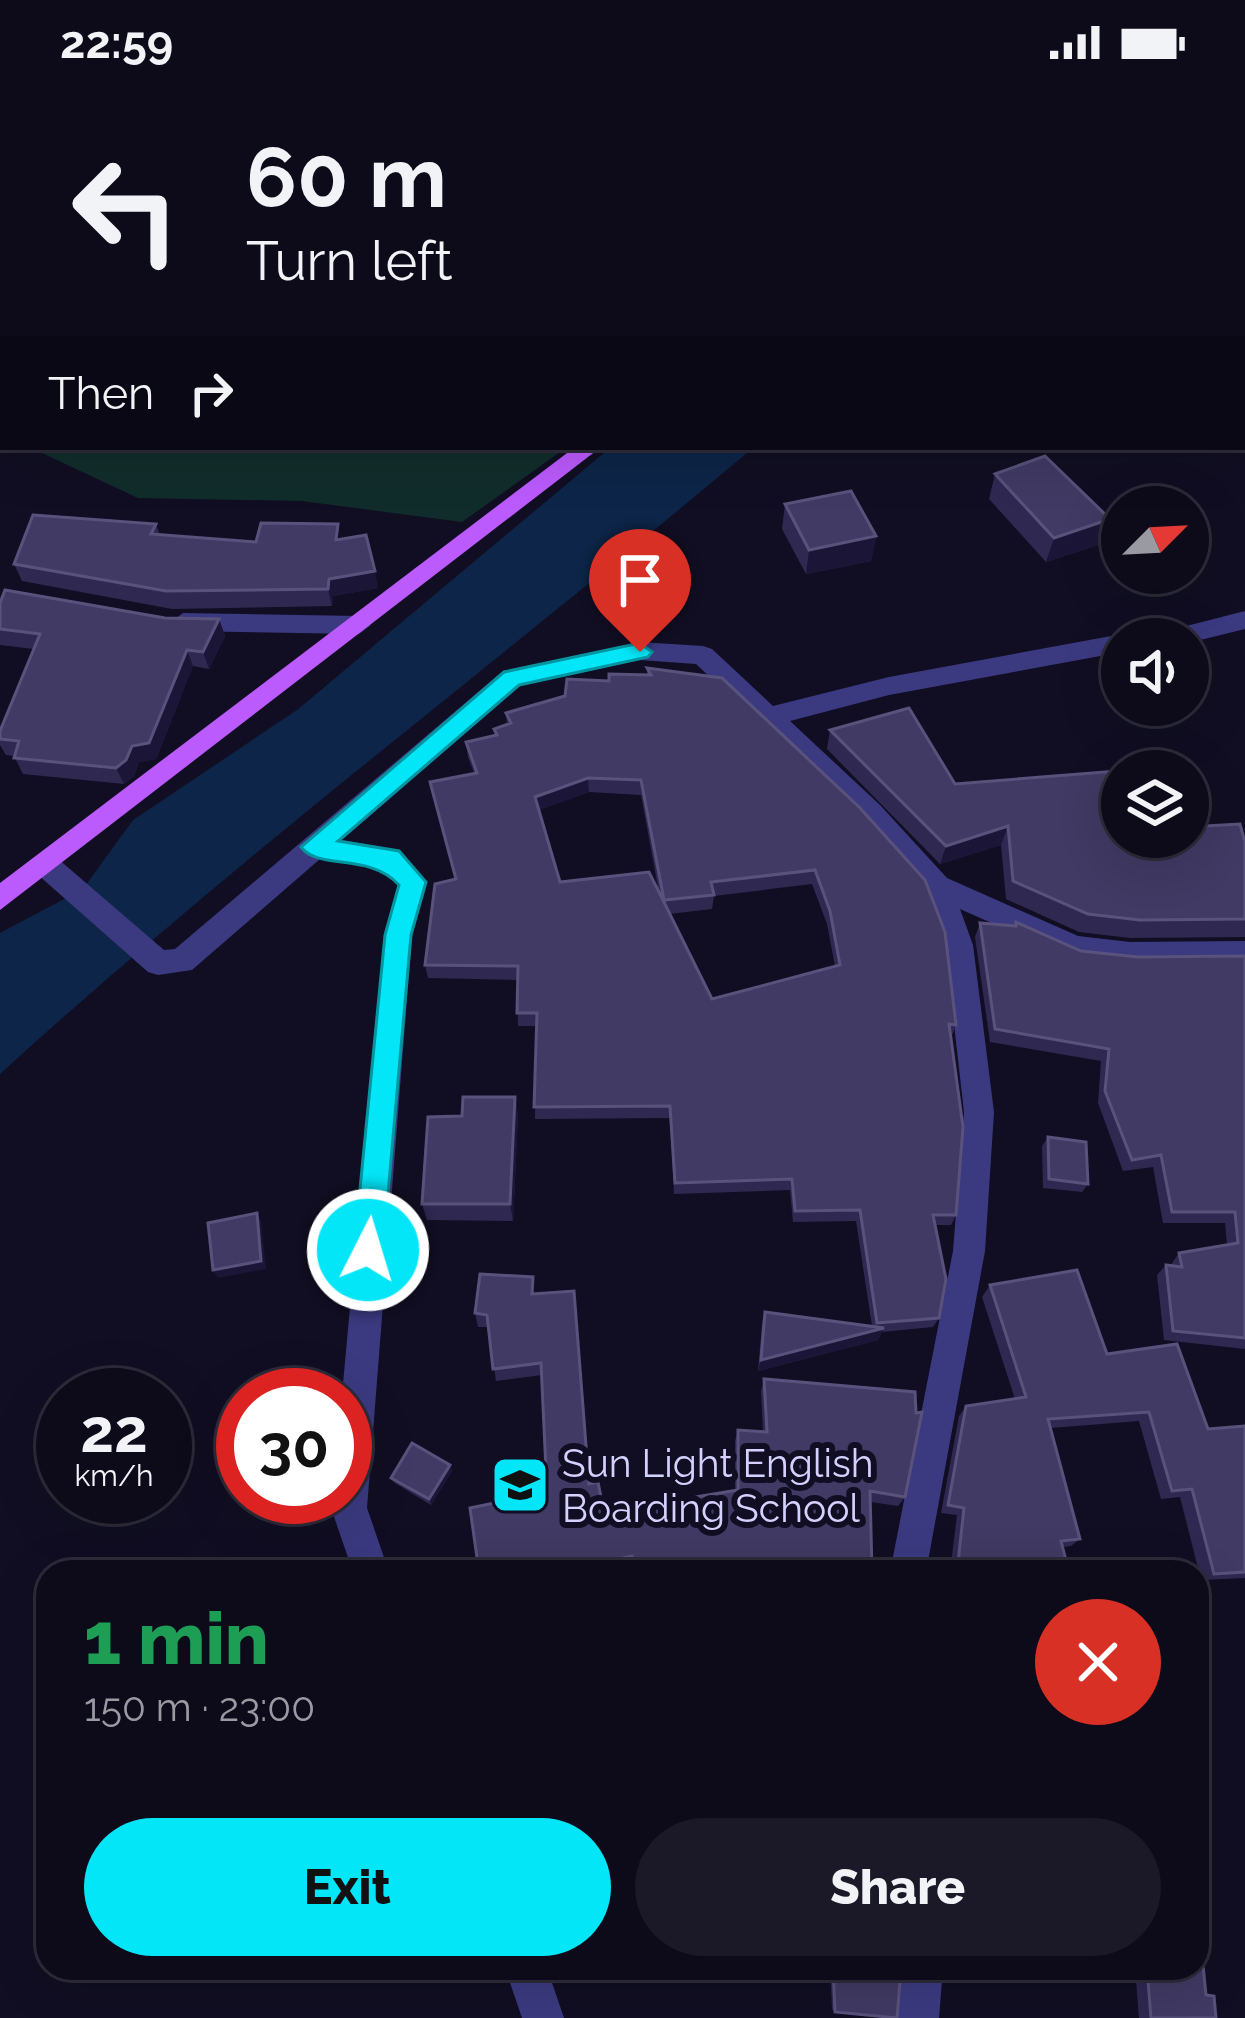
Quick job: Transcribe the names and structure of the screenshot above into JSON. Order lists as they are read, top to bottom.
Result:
{
  "places": {
    "school or university": ["Sun Light English Boarding School"]
  },
  "north": "top right",
  "page": {
    "status": "22:59",
    "turn": ["60 m", "Turn left"],
    "then": "Then",
    "speed": "22 km/h",
    "limit": "30",
    "heading": ["1 min", "150 m · 23:00"],
    "buttons": ["Exit", "Share"]
  }
}
